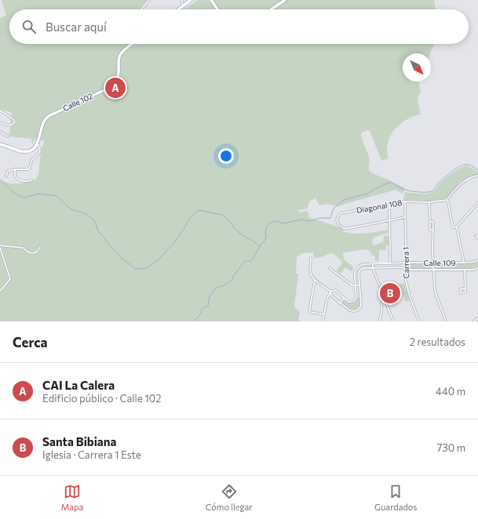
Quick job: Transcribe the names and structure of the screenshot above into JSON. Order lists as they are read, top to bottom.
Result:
{
  "streets": {
    "main road": ["Calle 102"],
    "street": ["Diagonal 108", "Carrera 1", "Calle 109"]
  },
  "crossings": [
    ["Diagonal 108", "Carrera 1"],
    ["Carrera 1", "Calle 109"]
  ],
  "north": "bottom right",
  "page": {
    "search": "Buscar aquí",
    "pins": ["A", "B"],
    "heading": ["Cerca", "2 resultados"],
    "list": [
      {
        "mark": "A",
        "name": "CAI La Calera",
        "note": "Edificio público · Calle 102",
        "value": "440 m"
      },
      {
        "mark": "B",
        "name": "Santa Bibiana",
        "note": "Iglesia · Carrera 1 Este",
        "value": "730 m"
      }
    ],
    "nav": ["Mapa", "Cómo llegar", "Guardados"]
  }
}
